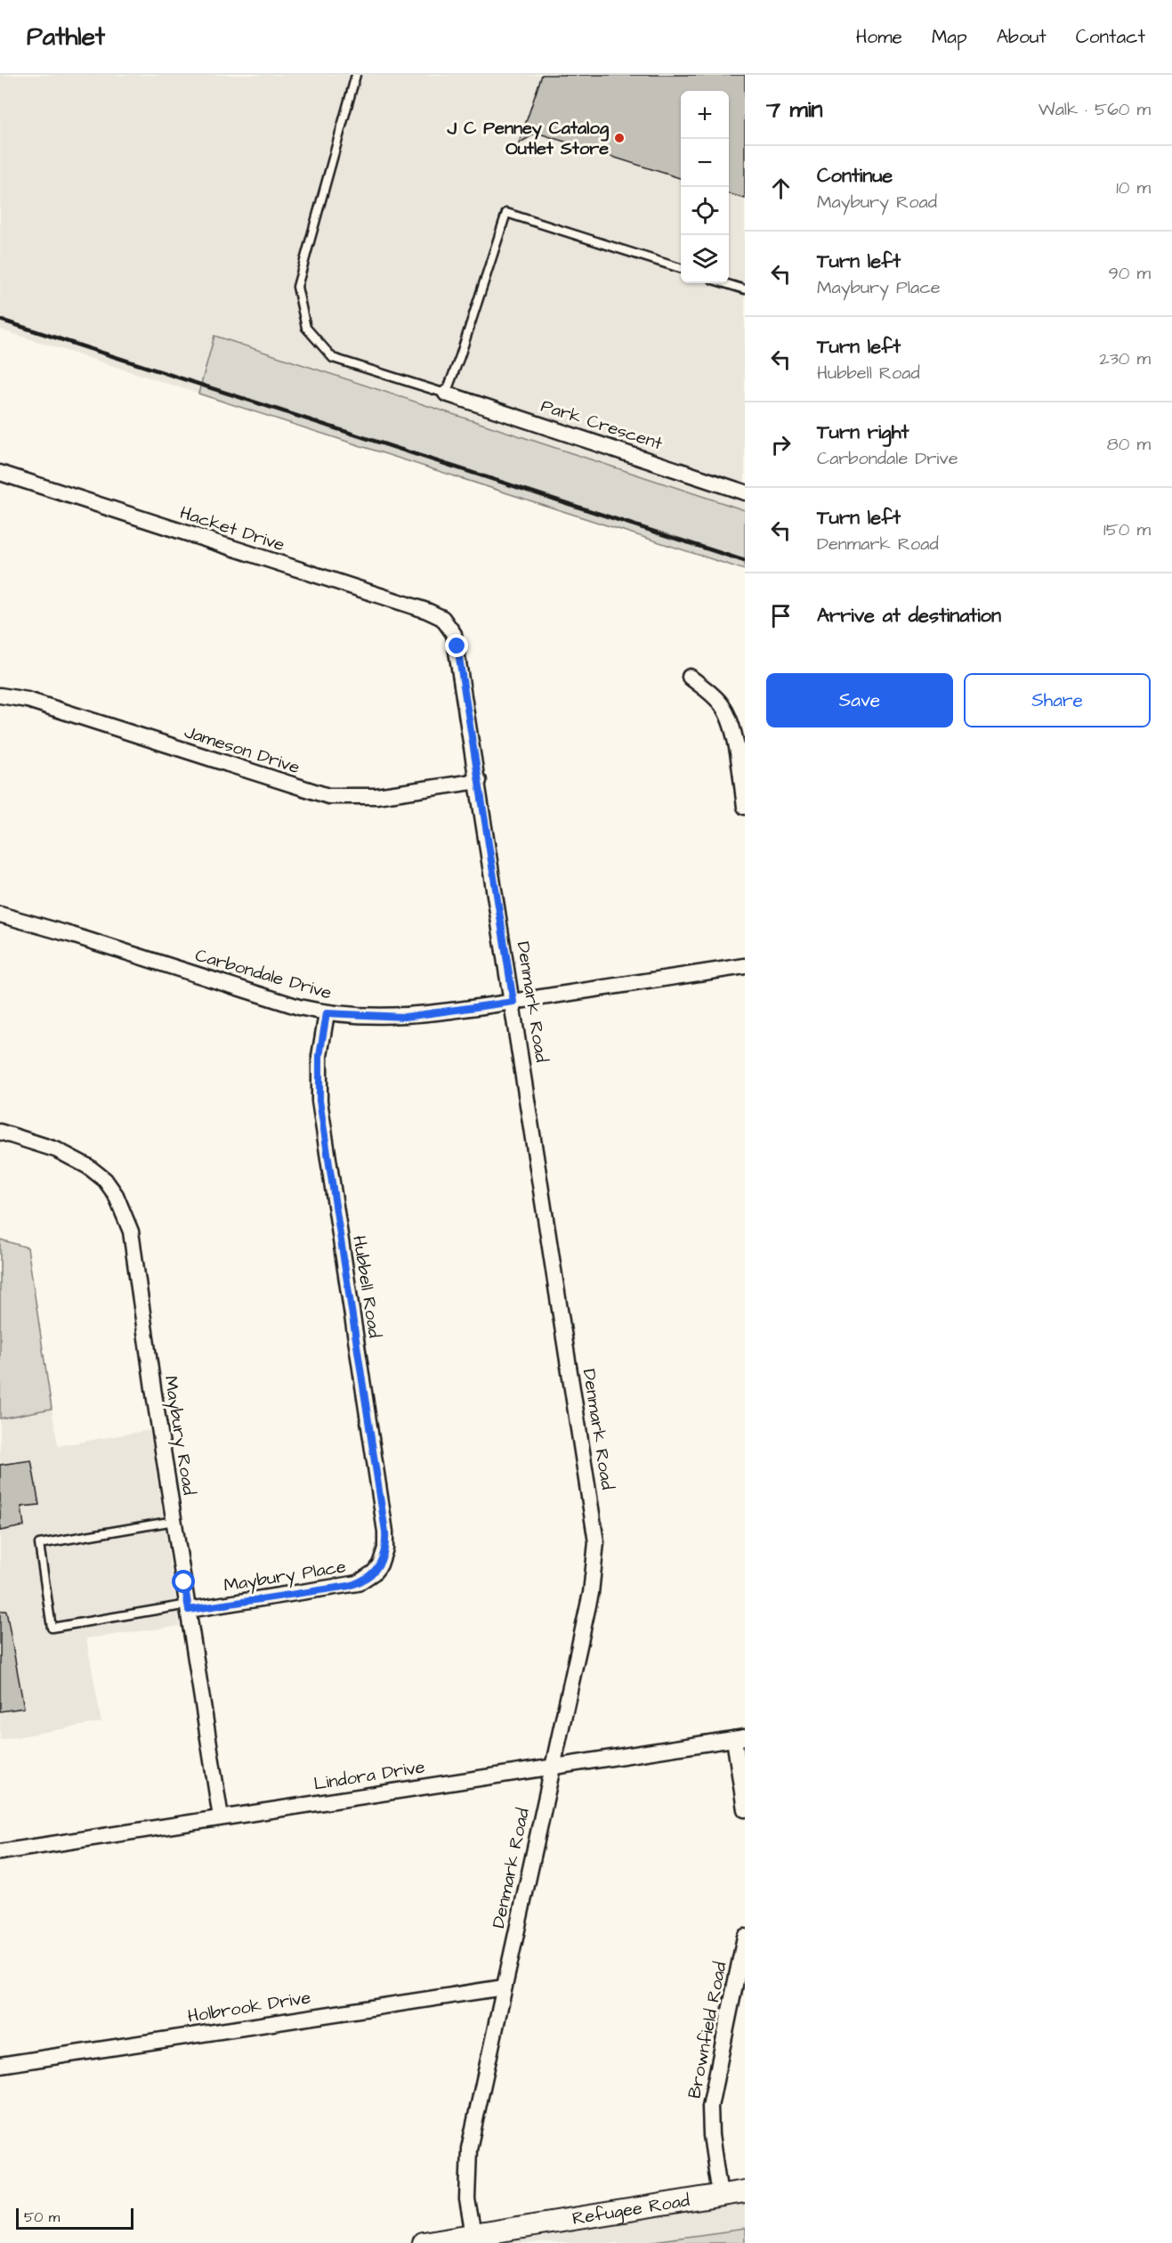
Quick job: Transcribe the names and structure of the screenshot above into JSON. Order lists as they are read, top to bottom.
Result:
{
  "streets": {
    "street": [
      "Park Crescent",
      "Hacket Drive",
      "Jameson Drive",
      "Carbondale Drive",
      "Denmark Road",
      "Hubbell Road",
      "Maybury Road",
      "Maybury Place",
      "Lindora Drive",
      "Holbrook Drive",
      "Brownfield Road",
      "Refugee Road"
    ]
  },
  "crossings": [
    ["Hacket Drive", "Denmark Road"],
    ["Jameson Drive", "Denmark Road"],
    ["Carbondale Drive", "Denmark Road"],
    ["Carbondale Drive", "Hubbell Road"],
    ["Denmark Road", "Lindora Drive"],
    ["Denmark Road", "Holbrook Drive"],
    ["Denmark Road", "Refugee Road"],
    ["Hubbell Road", "Maybury Place"],
    ["Maybury Road", "Maybury Place"],
    ["Maybury Road", "Lindora Drive"],
    ["Brownfield Road", "Refugee Road"]
  ],
  "places": ["J C Penney Catalog Outlet Store"],
  "scale_bar": "50 m",
  "page": {
    "header": "Pathlet",
    "nav": [
      "Home",
      "Map",
      "About",
      "Contact"
    ],
    "heading": ["7 min", "Walk · 560 m"],
    "map_buttons": ["+", "−"],
    "list": [
      ["Continue", "Maybury Road", "10 m"],
      ["Turn left", "Maybury Place", "90 m"],
      ["Turn left", "Hubbell Road", "230 m"],
      ["Turn right", "Carbondale Drive", "80 m"],
      ["Turn left", "Denmark Road", "150 m"],
      "Arrive at destination"
    ],
    "buttons": ["Save", "Share"],
    "scale": "50 m"
  }
}
